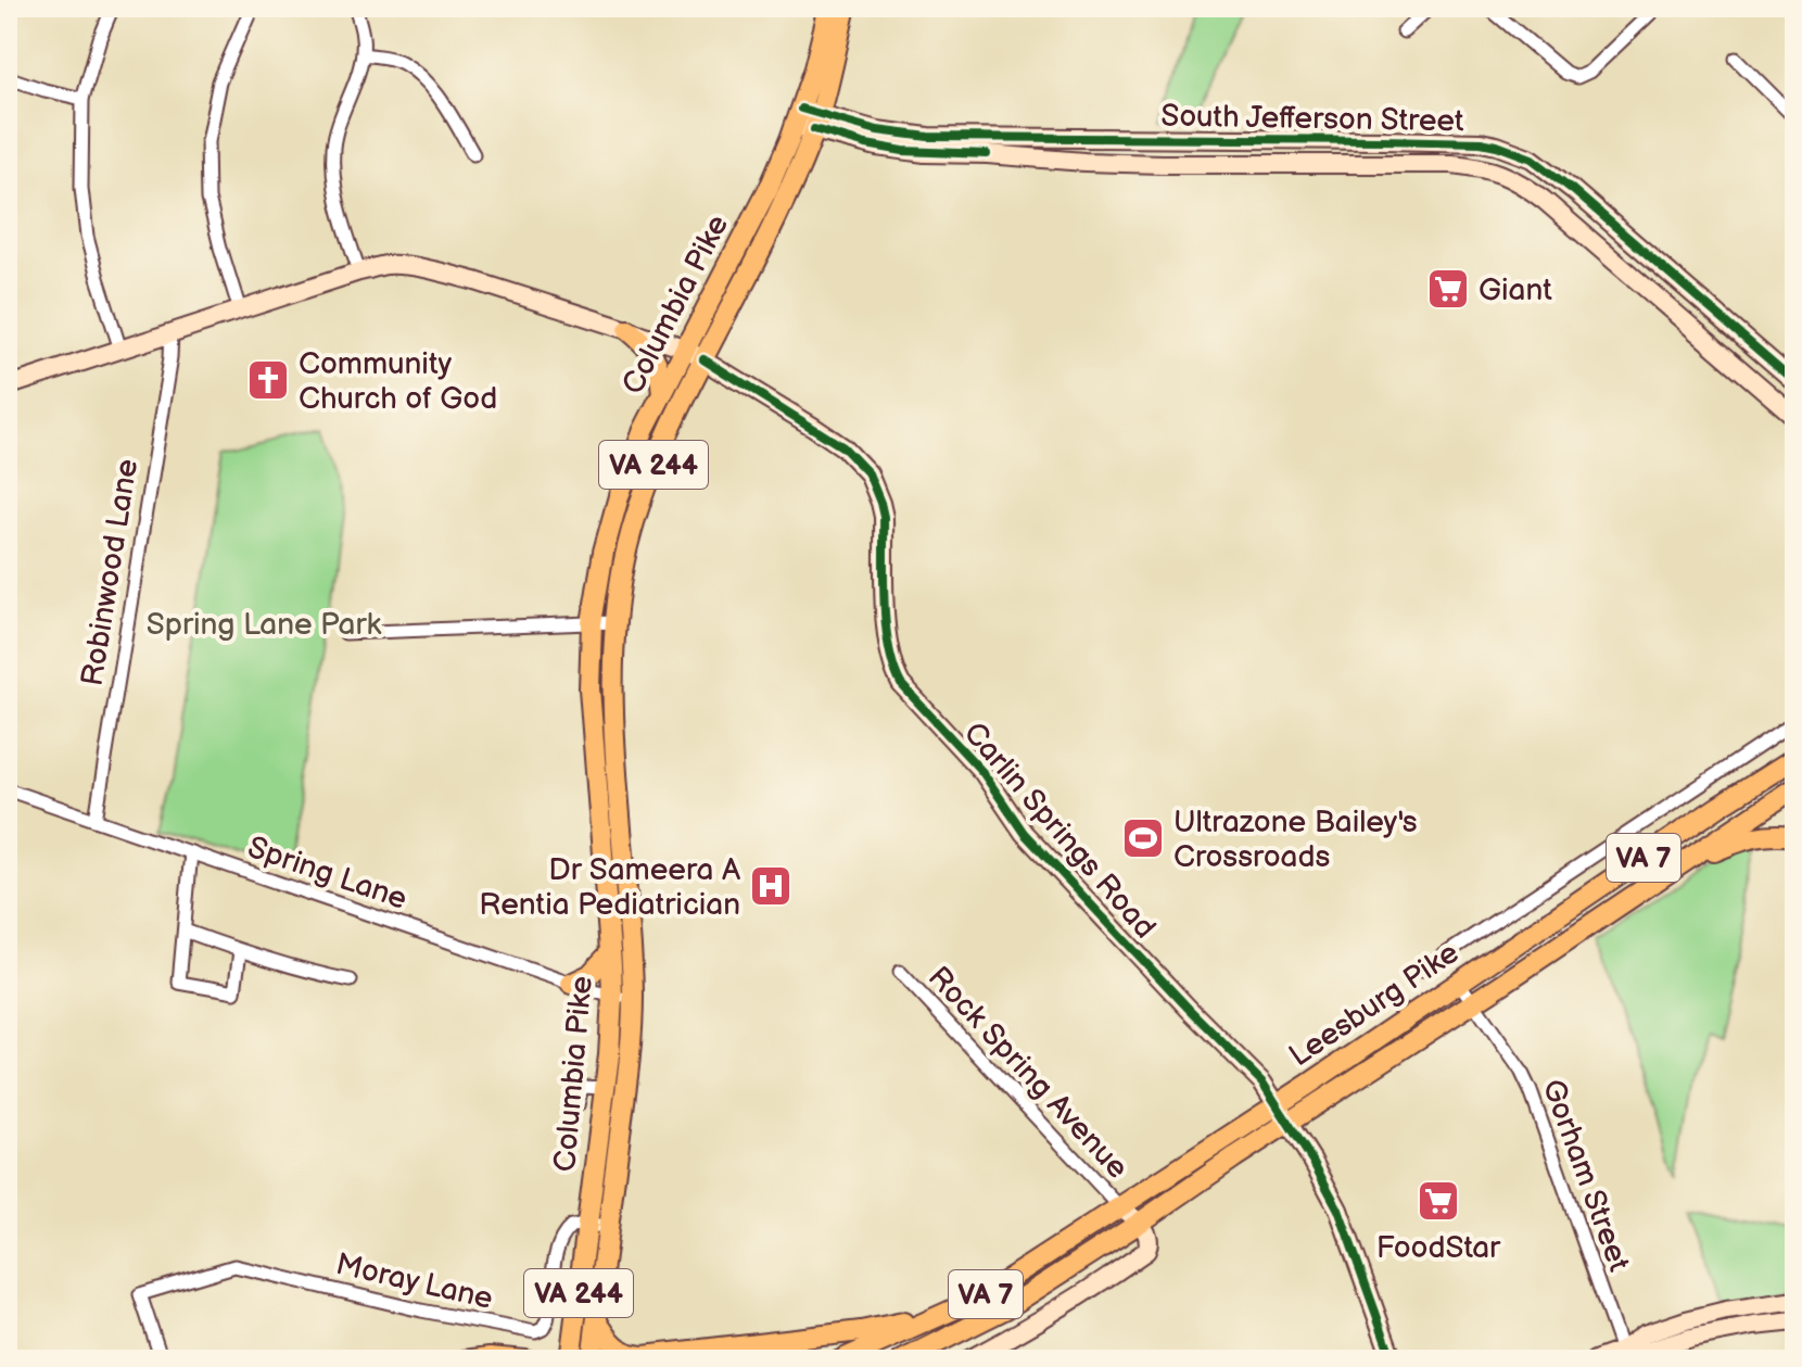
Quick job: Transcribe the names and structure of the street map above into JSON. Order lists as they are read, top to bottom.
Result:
{
  "streets": {
    "main road": [
      "Columbia Pike",
      "VA 244",
      "VA 7",
      "Leesburg Pike"
    ],
    "street": [
      "South Jefferson Street",
      "Robinwood Lane",
      "Carlin Springs Road",
      "Spring Lane",
      "Rock Spring Avenue",
      "Gorham Street",
      "Moray Lane"
    ]
  },
  "crossings": [
    ["South Jefferson Street", "Columbia Pike"],
    ["Columbia Pike", "Carlin Springs Road"],
    ["Columbia Pike", "Spring Lane"],
    ["Columbia Pike", "Moray Lane"],
    ["Robinwood Lane", "Carlin Springs Road"],
    ["Robinwood Lane", "Spring Lane"],
    ["Carlin Springs Road", "Leesburg Pike"],
    ["Leesburg Pike", "Rock Spring Avenue"],
    ["Leesburg Pike", "Gorham Street"]
  ],
  "parks": ["Spring Lane Park"],
  "places": {
    "supermarket": ["Giant", "FoodStar"],
    "church": ["Community Church of God"],
    "sports": ["Ultrazone Bailey's Crossroads"],
    "hospital": ["Dr Sameera A Rentia Pediatrician"]
  }
}
